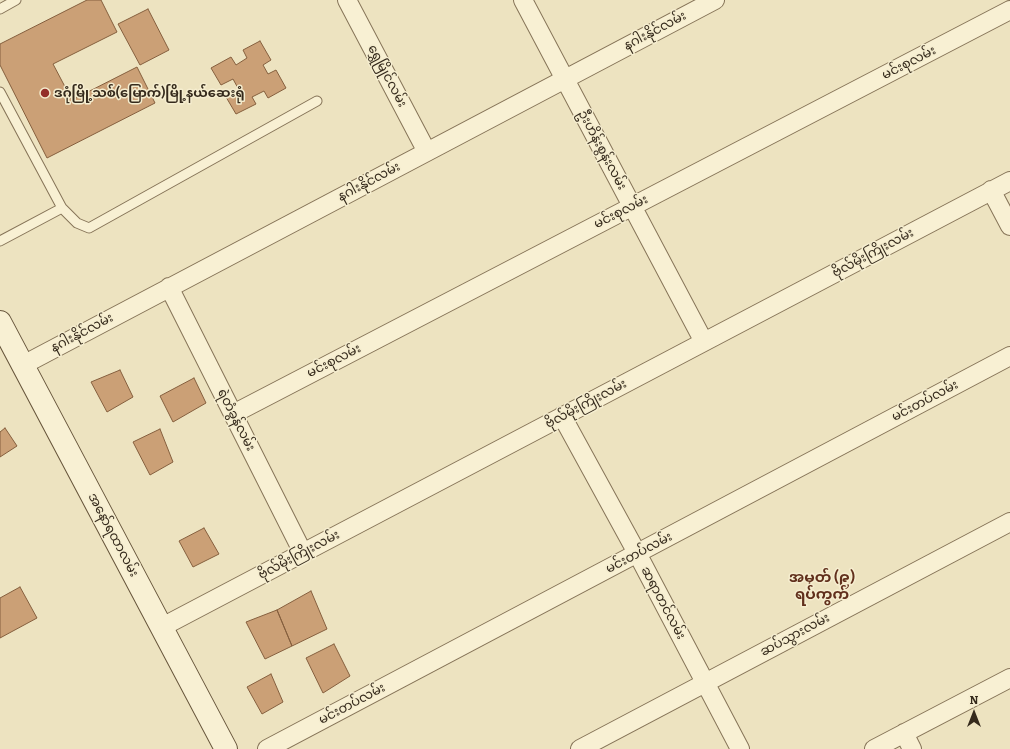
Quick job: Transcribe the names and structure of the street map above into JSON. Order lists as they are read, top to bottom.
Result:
{
  "streets": {
    "main road": ["အနော်ရထာလမ်း"],
    "street": [
      "နဂါးနိုင်လမ်း",
      "မင်းစုလမ်း",
      "ရွှေမြိုင်လမ်း",
      "ဦးဟိန်းစွန်းလမ်း",
      "ဗိုလ်မိုးကြိုးလမ်း",
      "မင်းတပ်လမ်း",
      "ရဲတံခွန်လမ်း",
      "ဆရာတင်လမ်း",
      "ဆပ်သွားလမ်း"
    ]
  },
  "crossings": [
    ["နဂါးနိုင်လမ်း", "ရွှေမြိုင်လမ်း"],
    ["နဂါးနိုင်လမ်း", "ဦးဟိန်းစွန်းလမ်း"],
    ["နဂါးနိုင်လမ်း", "ရဲတံခွန်လမ်း"],
    ["နဂါးနိုင်လမ်း", "အနော်ရထာလမ်း"],
    ["မင်းစုလမ်း", "ဦးဟိန်းစွန်းလမ်း"],
    ["မင်းစုလမ်း", "ရဲတံခွန်လမ်း"],
    ["ဦးဟိန်းစွန်းလမ်း", "ဗိုလ်မိုးကြိုးလမ်း"],
    ["ဗိုလ်မိုးကြိုးလမ်း", "ရဲတံခွန်လမ်း"],
    ["ဗိုလ်မိုးကြိုးလမ်း", "အနော်ရထာလမ်း"],
    ["ဗိုလ်မိုးကြိုးလမ်း", "ဆရာတင်လမ်း"],
    ["မင်းတပ်လမ်း", "ဆရာတင်လမ်း"],
    ["ဆရာတင်လမ်း", "ဆပ်သွားလမ်း"]
  ],
  "districts": ["အမှတ် (၉) ရပ်ကွက်"],
  "places": ["ဒဂုံမြို့သစ်(မြောက်)မြို့နယ်ဆေးရုံ"],
  "north": "top"
}
